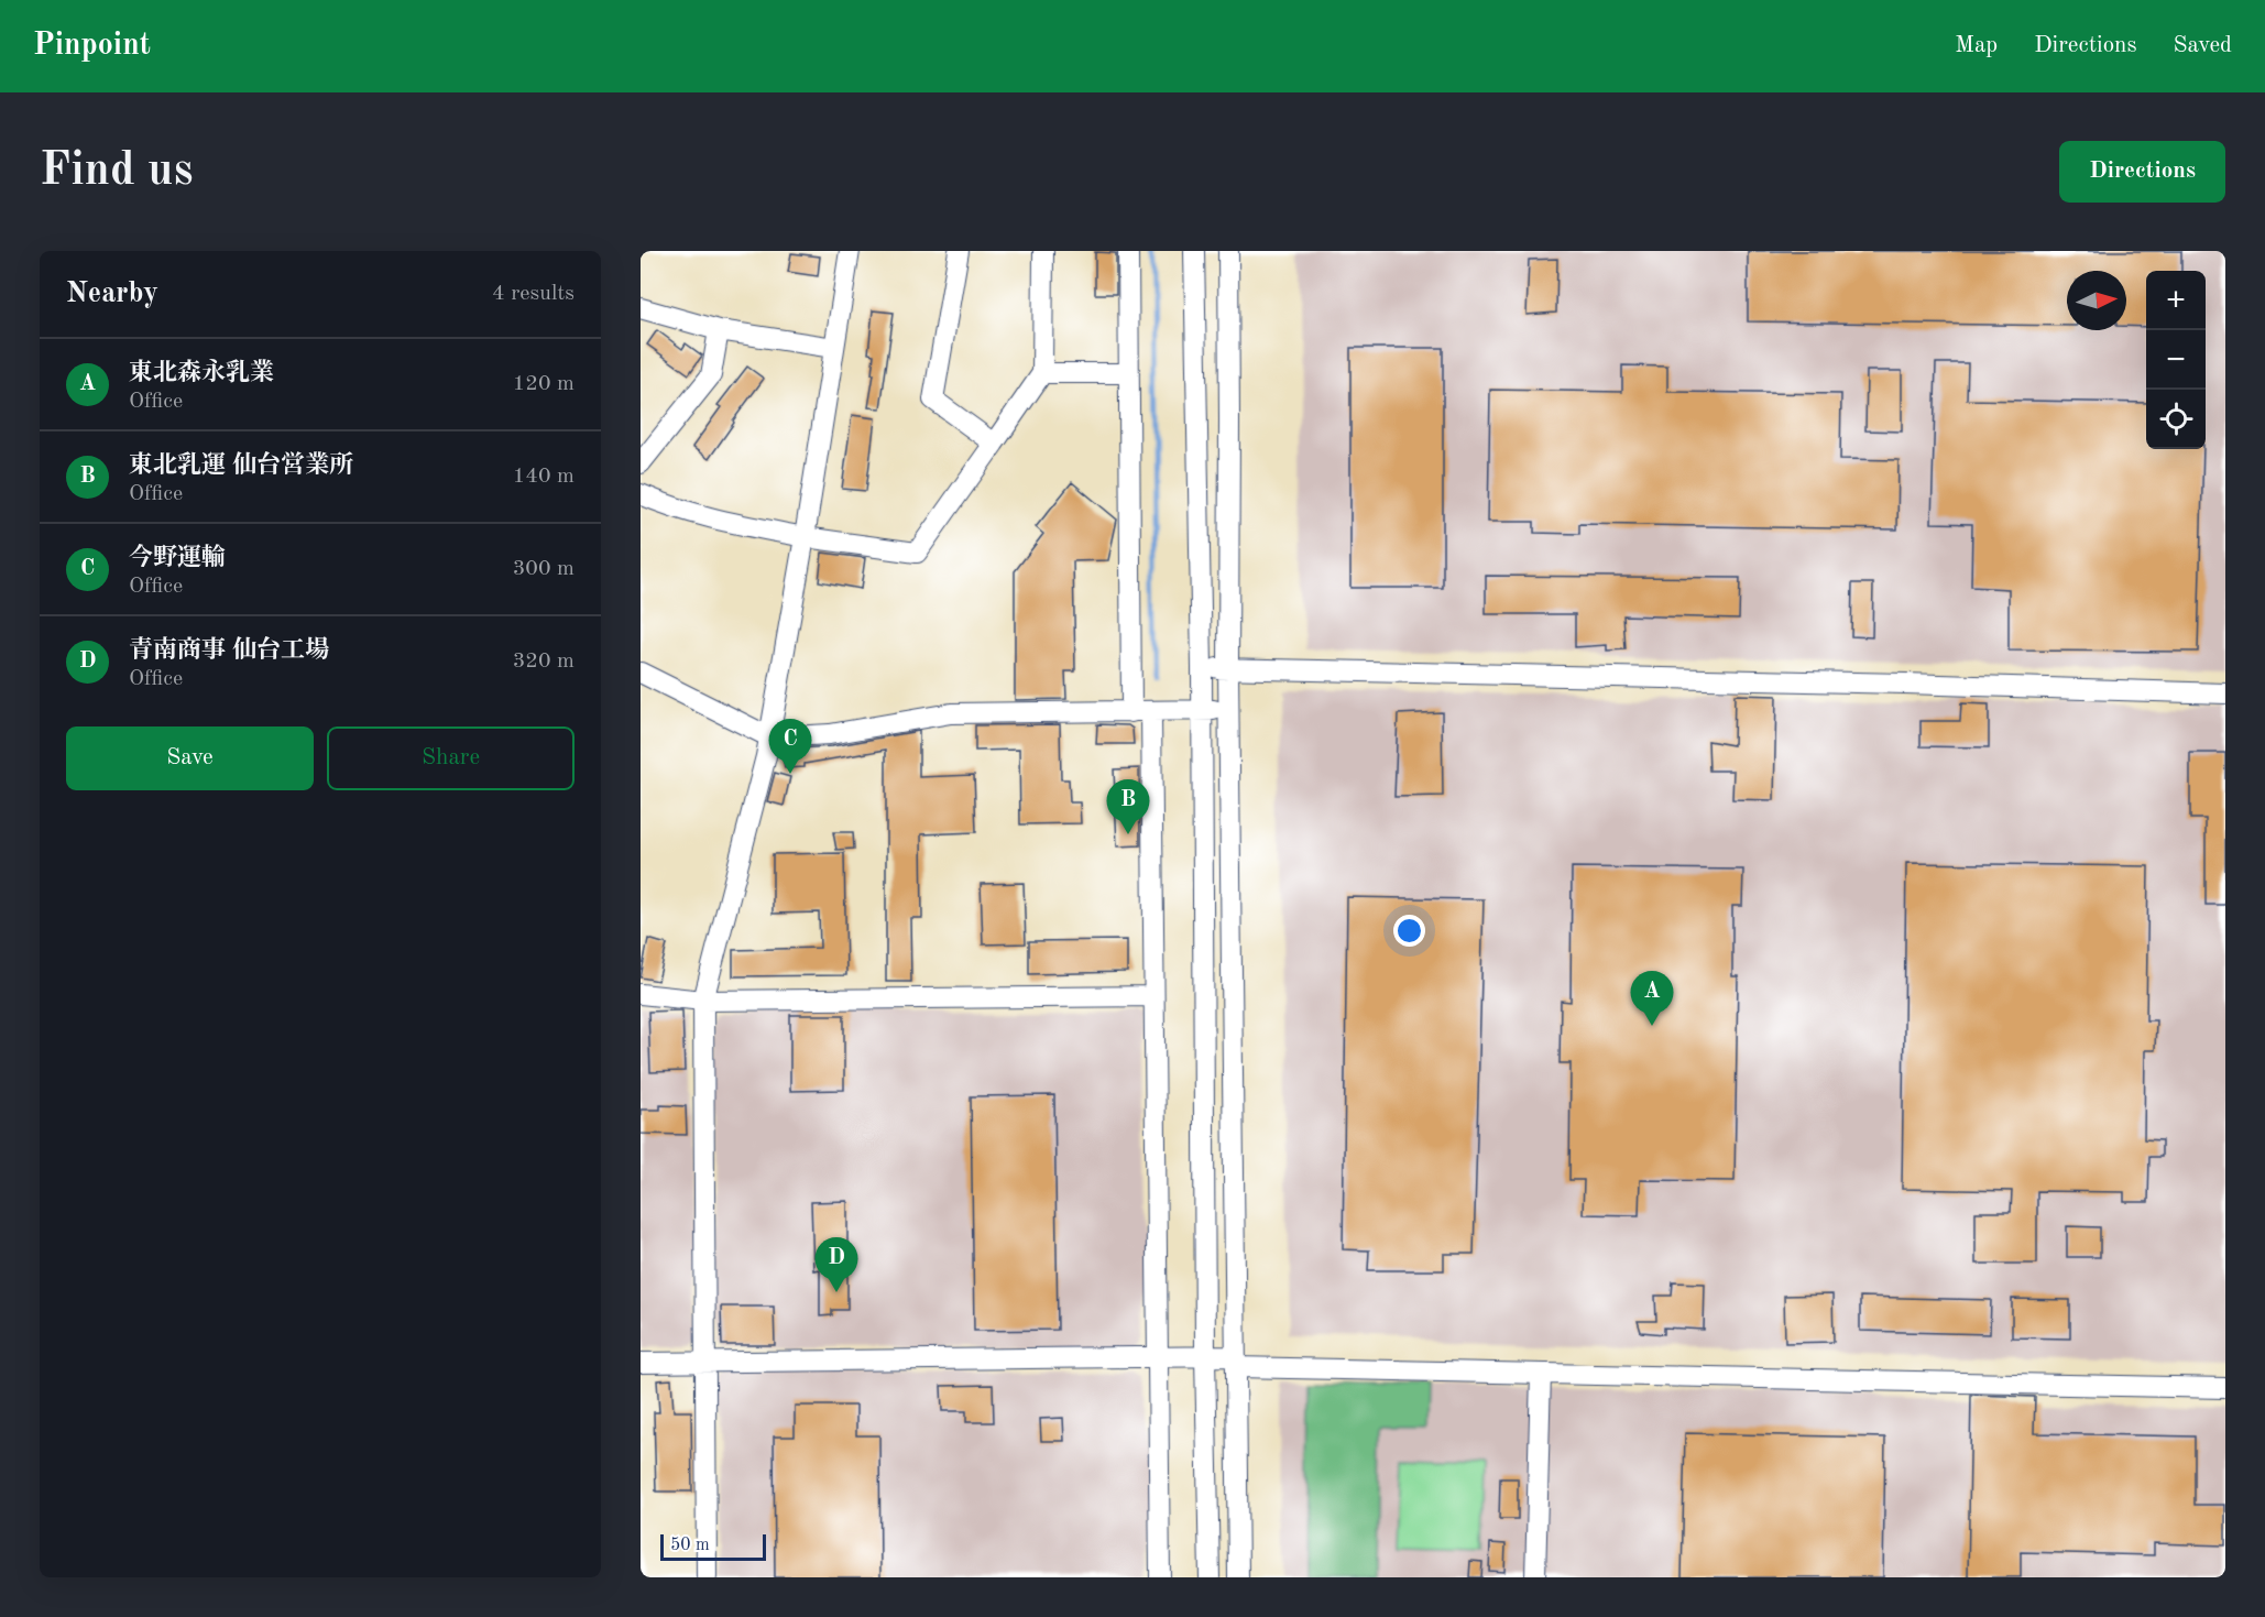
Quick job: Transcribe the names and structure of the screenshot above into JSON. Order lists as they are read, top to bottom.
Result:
{
  "scale_bar": "50 m",
  "north": "right",
  "page": {
    "header": "Pinpoint",
    "nav": ["Map", "Directions", "Saved"],
    "buttons": [
      "Directions",
      ["Save", "Share"]
    ],
    "title": "Find us",
    "heading": ["Nearby", "4 results"],
    "map_buttons": ["+", "−"],
    "list": [
      {
        "mark": "A",
        "name": "東北森永乳業",
        "note": "Office",
        "value": "120 m"
      },
      {
        "mark": "B",
        "name": "東北乳運 仙台営業所",
        "note": "Office",
        "value": "140 m"
      },
      {
        "mark": "C",
        "name": "今野運輸",
        "note": "Office",
        "value": "300 m"
      },
      {
        "mark": "D",
        "name": "青南商事 仙台工場",
        "note": "Office",
        "value": "320 m"
      }
    ],
    "pins": [
      "C",
      "B",
      "A",
      "D"
    ],
    "scale": "50 m"
  }
}
